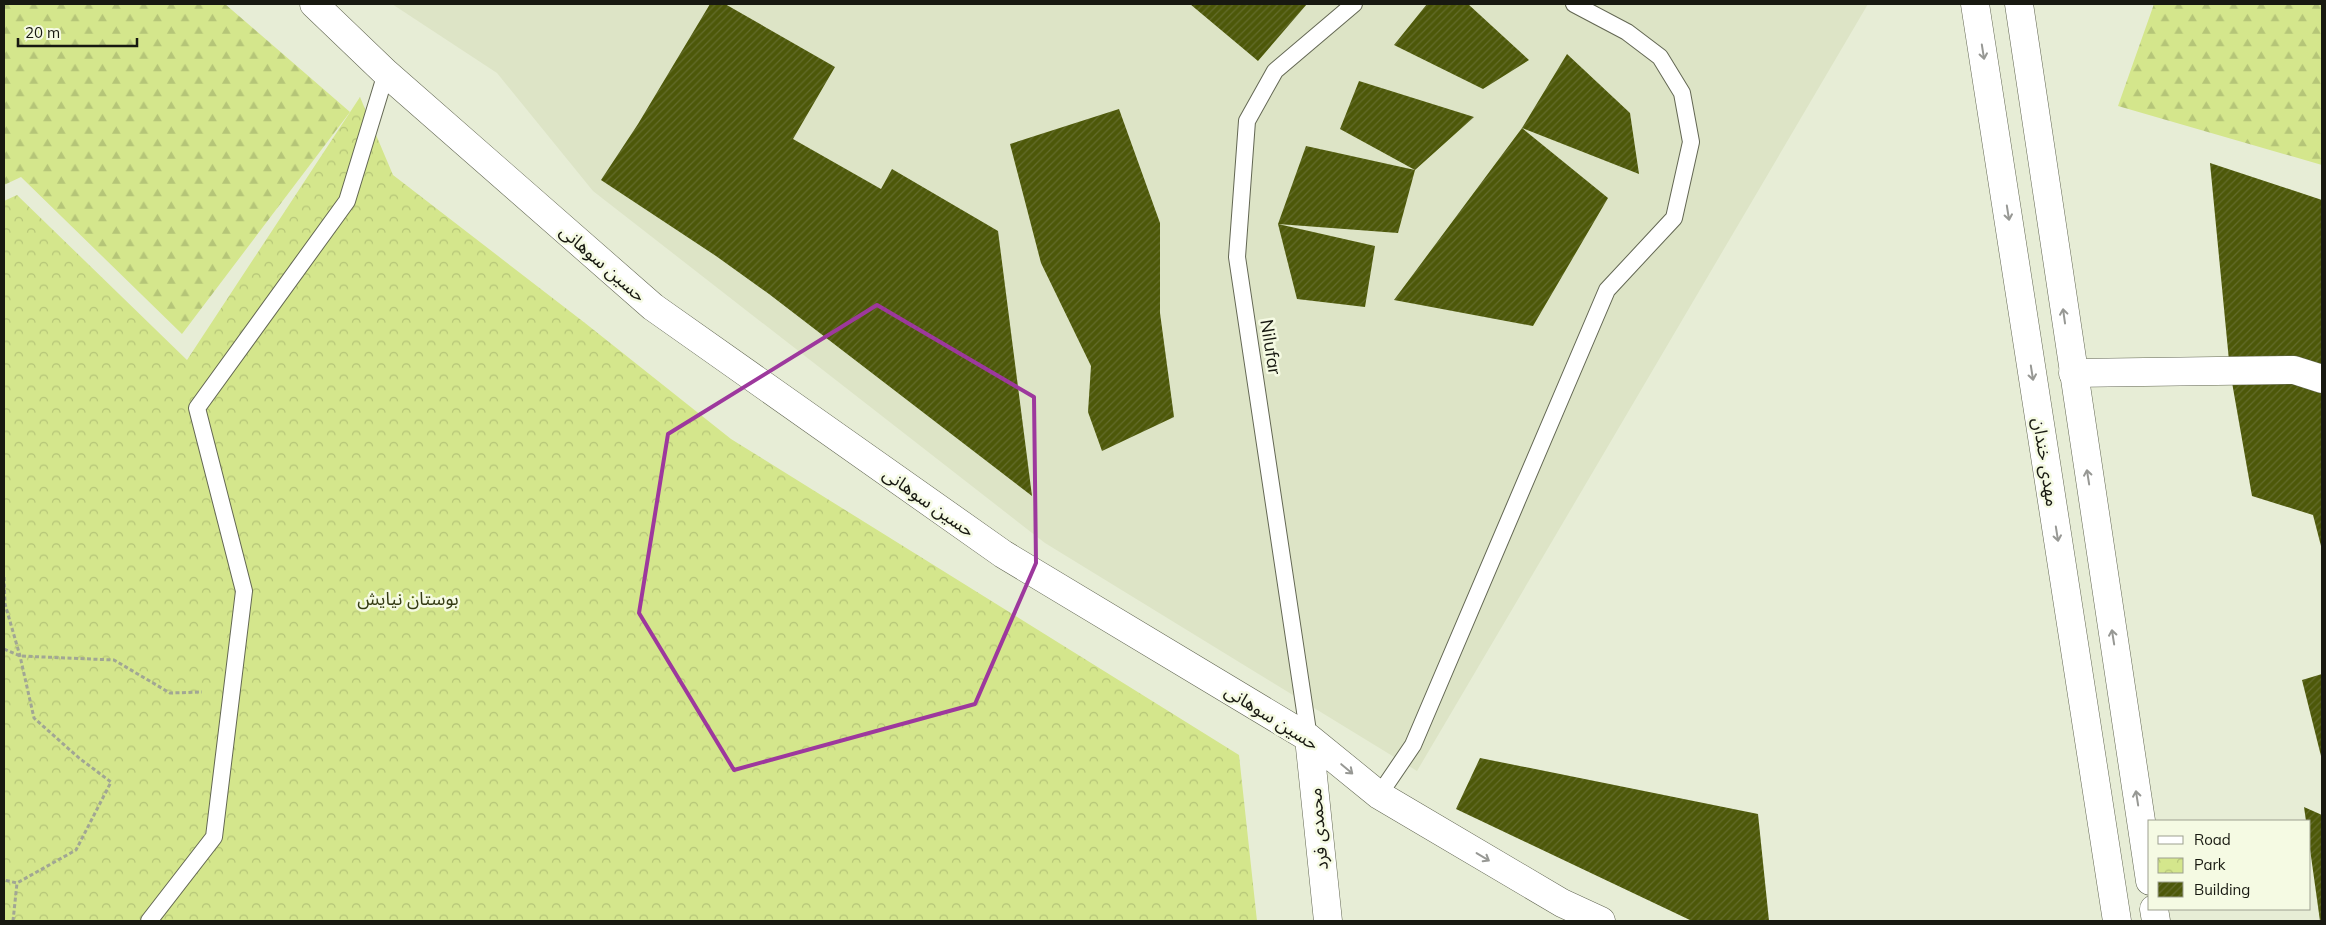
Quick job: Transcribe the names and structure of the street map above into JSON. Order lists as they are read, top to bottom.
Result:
{
  "streets": {
    "street": ["حسین سوهانی", "مهدی خندان", "محمدی فرد"],
    "lane": ["Nilufar"]
  },
  "crossings": [
    ["حسین سوهانی", "Nilufar"],
    ["حسین سوهانی", "محمدی فرد"],
    ["Nilufar", "محمدی فرد"]
  ],
  "parks": ["بوستان نیایش"],
  "legend": ["Road", "Park", "Building"],
  "scale_bar": "20 m"
}
